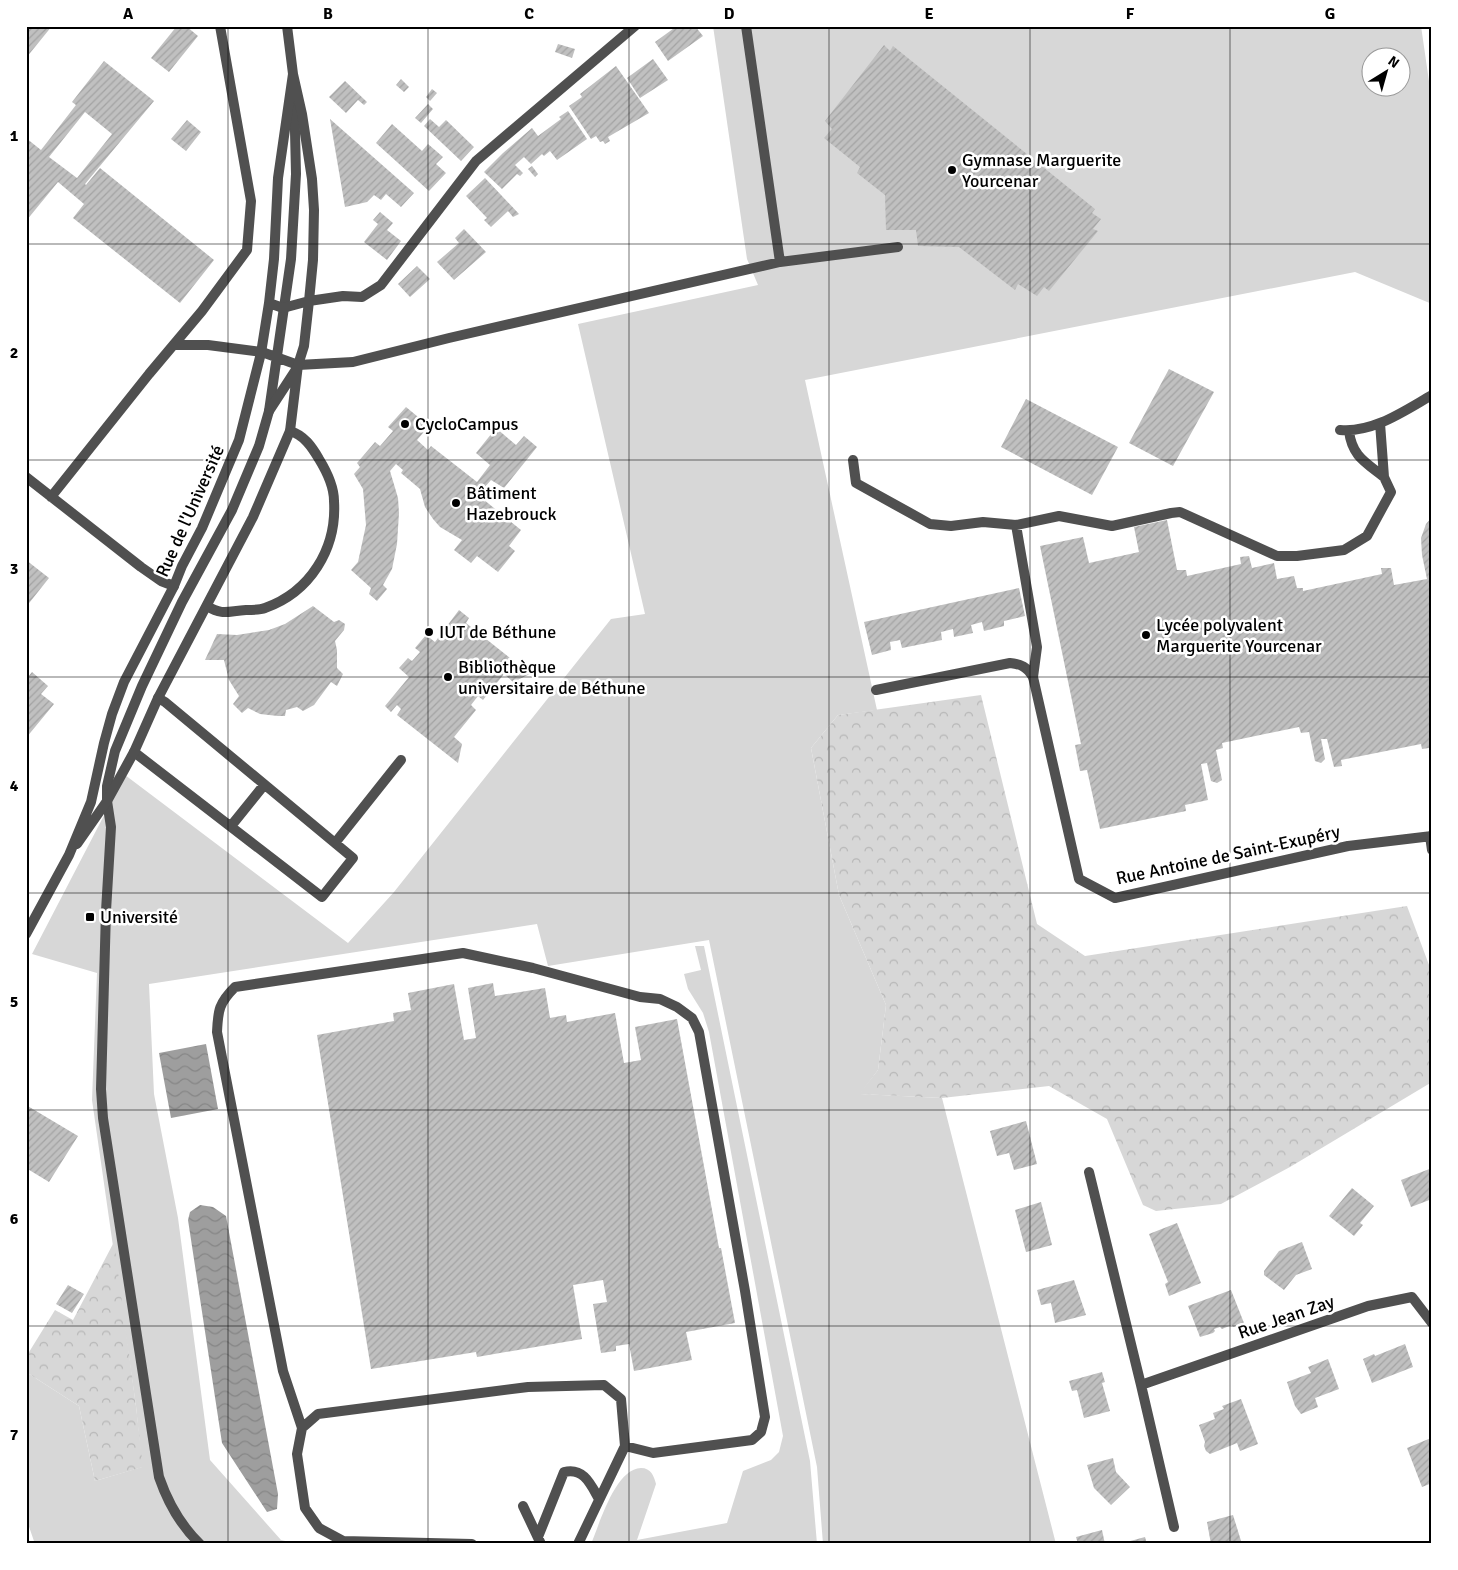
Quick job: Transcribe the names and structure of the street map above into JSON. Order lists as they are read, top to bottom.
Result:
{
  "streets": {
    "street": ["Rue de l'Université", "Rue Antoine de Saint-Exupéry", "Rue Jean Zay"]
  },
  "places": {
    "other": [
      "Gymnase Marguerite Yourcenar",
      "CycloCampus",
      "Bâtiment Hazebrouck",
      "IUT de Béthune",
      "Lycée polyvalent Marguerite Yourcenar",
      "Bibliothèque universitaire de Béthune"
    ],
    "transit": ["Université"]
  },
  "north": "top right",
  "grid": {
    "columns": [
      "A",
      "B",
      "C",
      "D",
      "E",
      "F",
      "G"
    ],
    "rows": [
      "1",
      "2",
      "3",
      "4",
      "5",
      "6",
      "7"
    ]
  }
}
